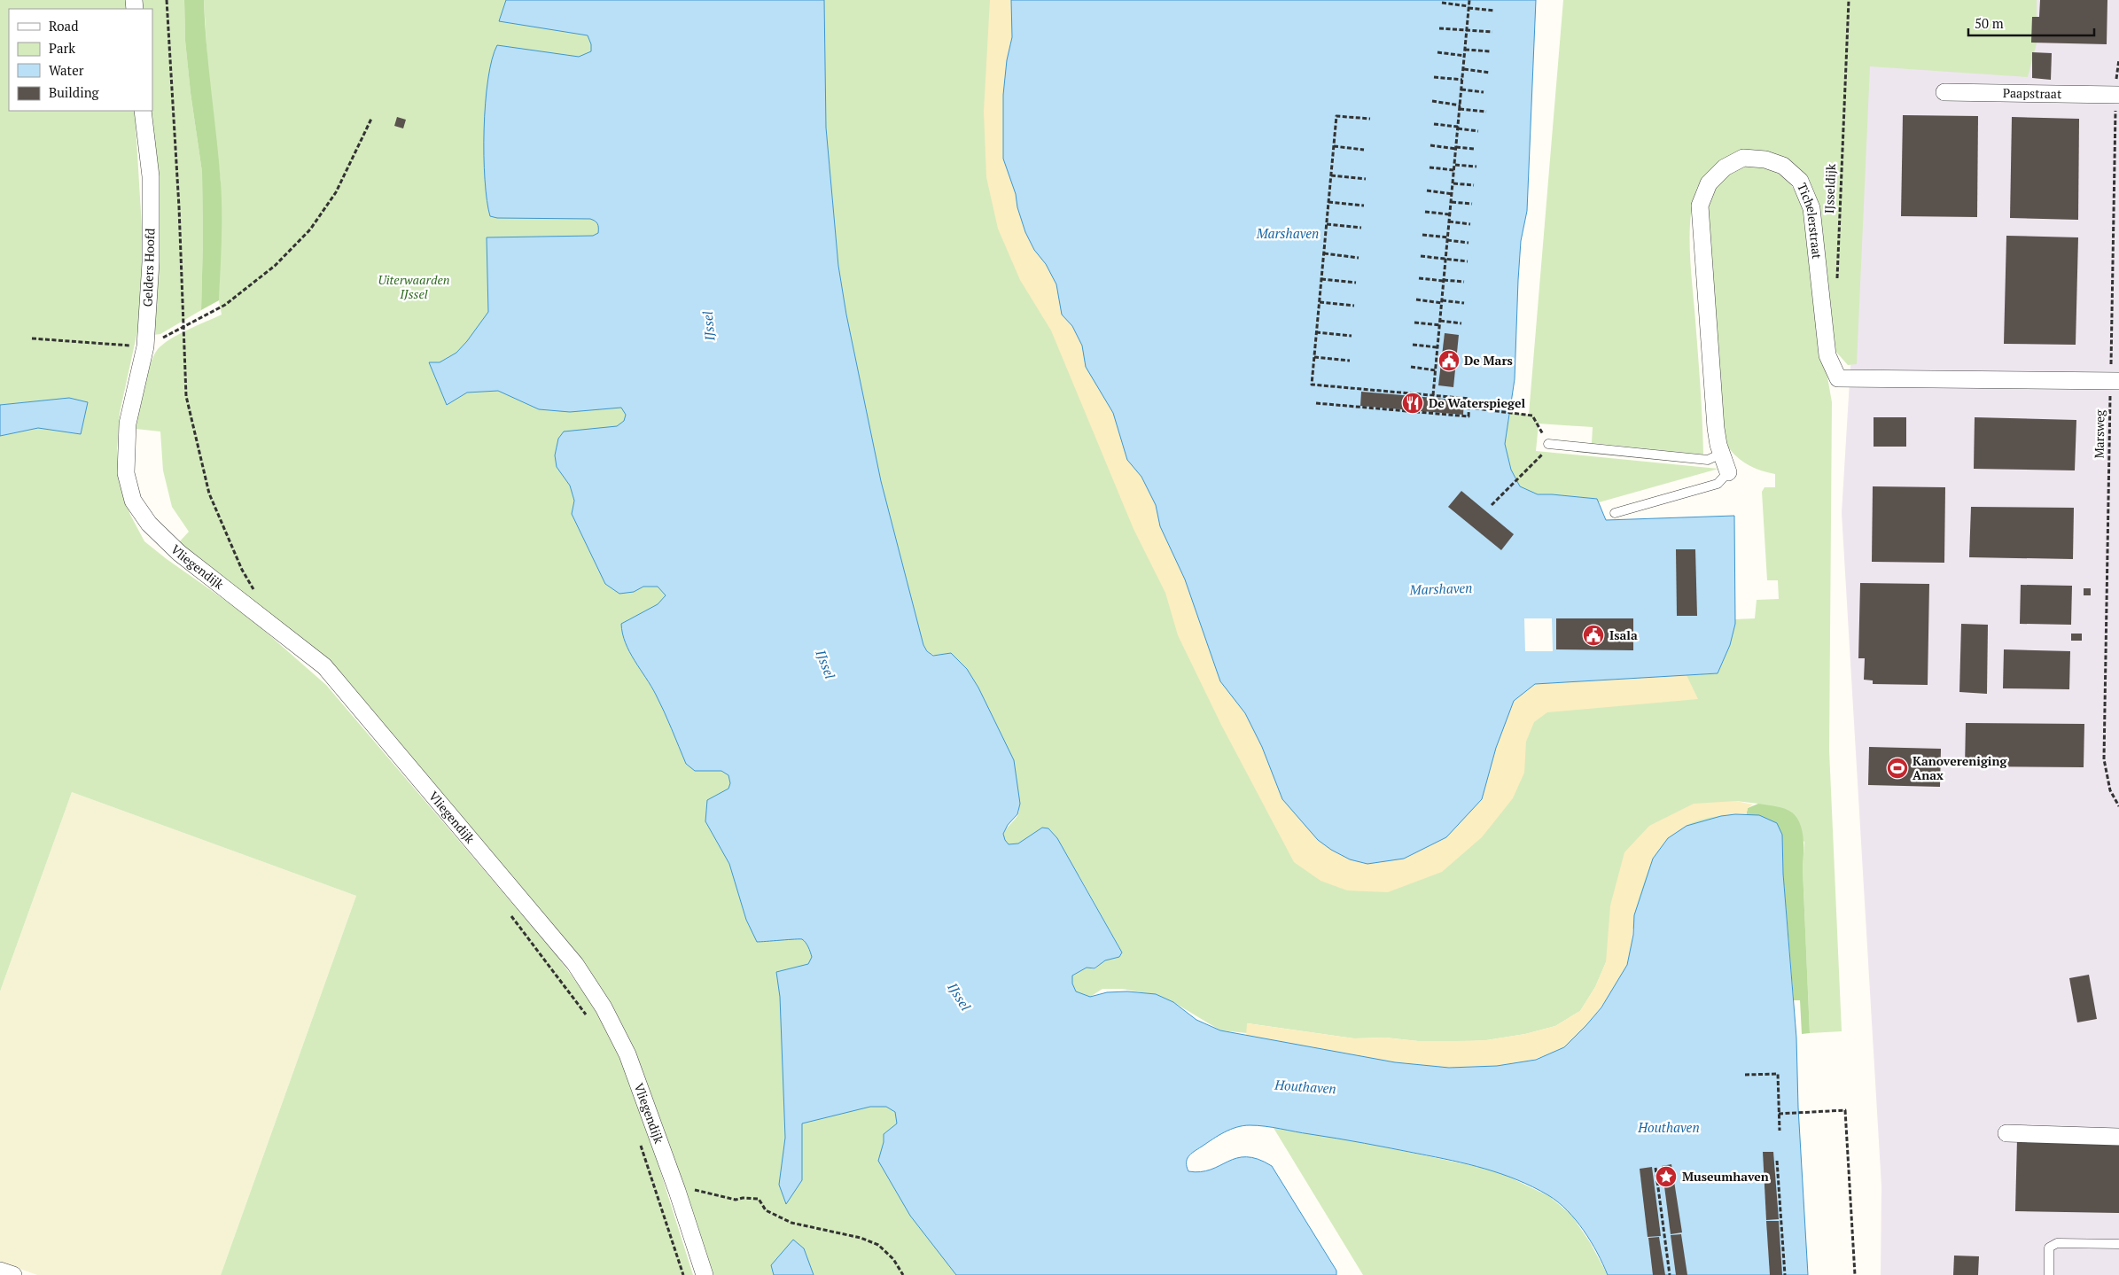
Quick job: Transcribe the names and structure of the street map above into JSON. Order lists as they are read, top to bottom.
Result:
{
  "streets": {
    "street": [
      "Paapstraat",
      "Tichelerstraat",
      "Gelders Hoofd",
      "Vliegendijk"
    ],
    "path": ["IJsseldijk", "Marsweg"]
  },
  "crossings": [
    ["Paapstraat", "Marsweg"],
    ["Tichelerstraat", "Marsweg"],
    ["Gelders Hoofd", "Vliegendijk"]
  ],
  "water": ["Marshaven", "IJssel", "Houthaven"],
  "parks": ["Uiterwaarden IJssel"],
  "places": {
    "public building": ["De Mars", "Isala"],
    "restaurant": ["De Waterspiegel"],
    "sports": ["Kanovereniging Anax"],
    "place": ["Museumhaven"]
  },
  "legend": [
    "Road",
    "Park",
    "Water",
    "Building"
  ],
  "scale_bar": "50 m"
}
